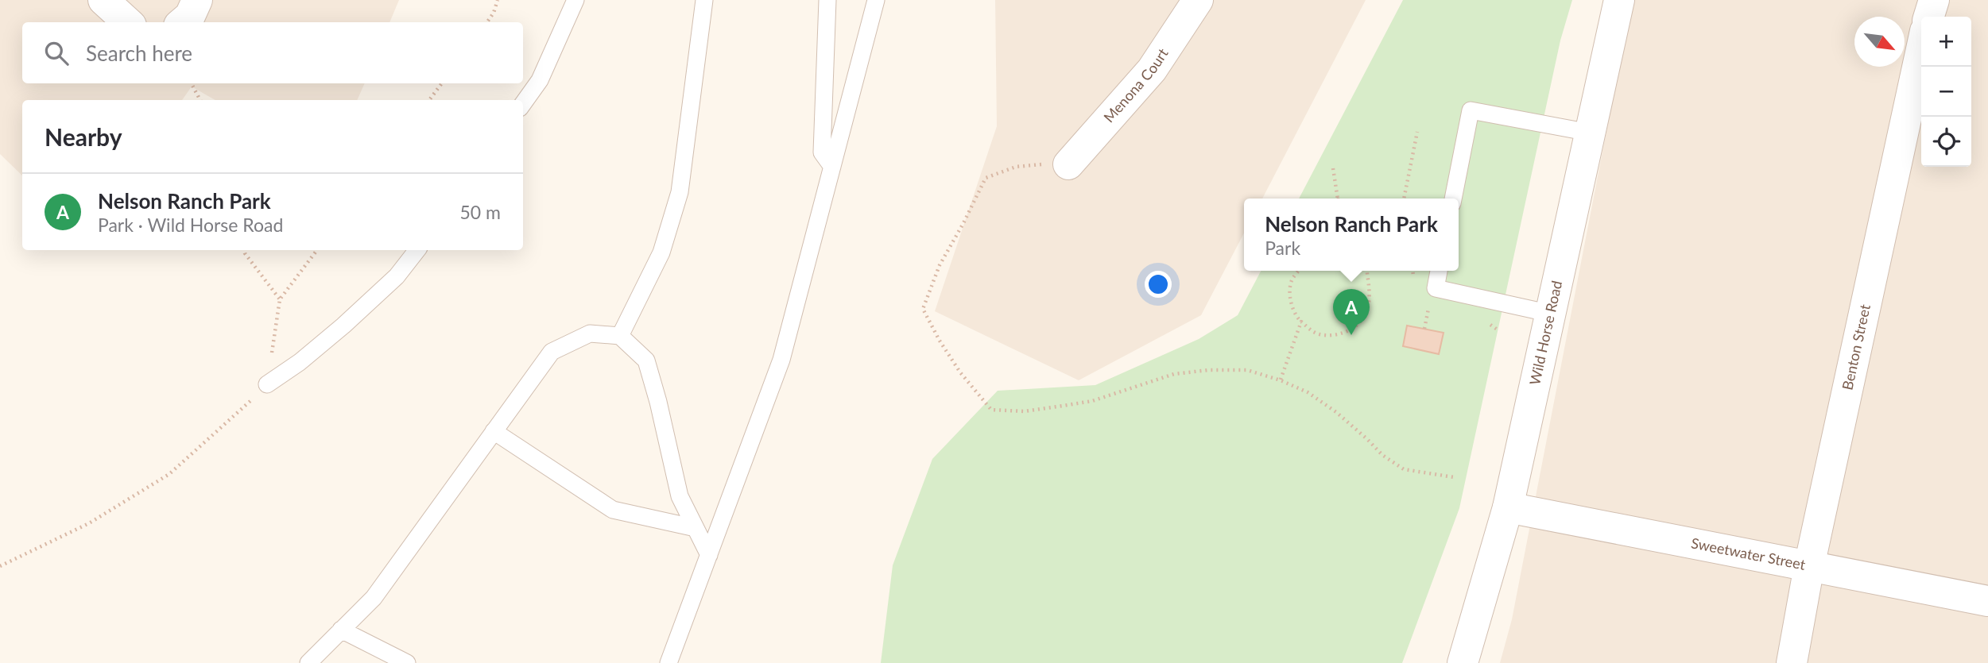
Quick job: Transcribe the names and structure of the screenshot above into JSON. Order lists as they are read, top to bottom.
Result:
{
  "streets": {
    "street": [
      "Menona Court",
      "Wild Horse Road",
      "Benton Street",
      "Sweetwater Street"
    ]
  },
  "crossings": [
    ["Wild Horse Road", "Sweetwater Street"],
    ["Benton Street", "Sweetwater Street"]
  ],
  "north": "bottom right",
  "page": {
    "map_buttons": ["+", "−"],
    "search": "Search here",
    "heading": "Nearby",
    "list": [
      {
        "mark": "A",
        "name": "Nelson Ranch Park",
        "note": "Park · Wild Horse Road",
        "value": "50 m"
      }
    ],
    "popup": ["Nelson Ranch Park", "Park"],
    "pins": "A"
  }
}
